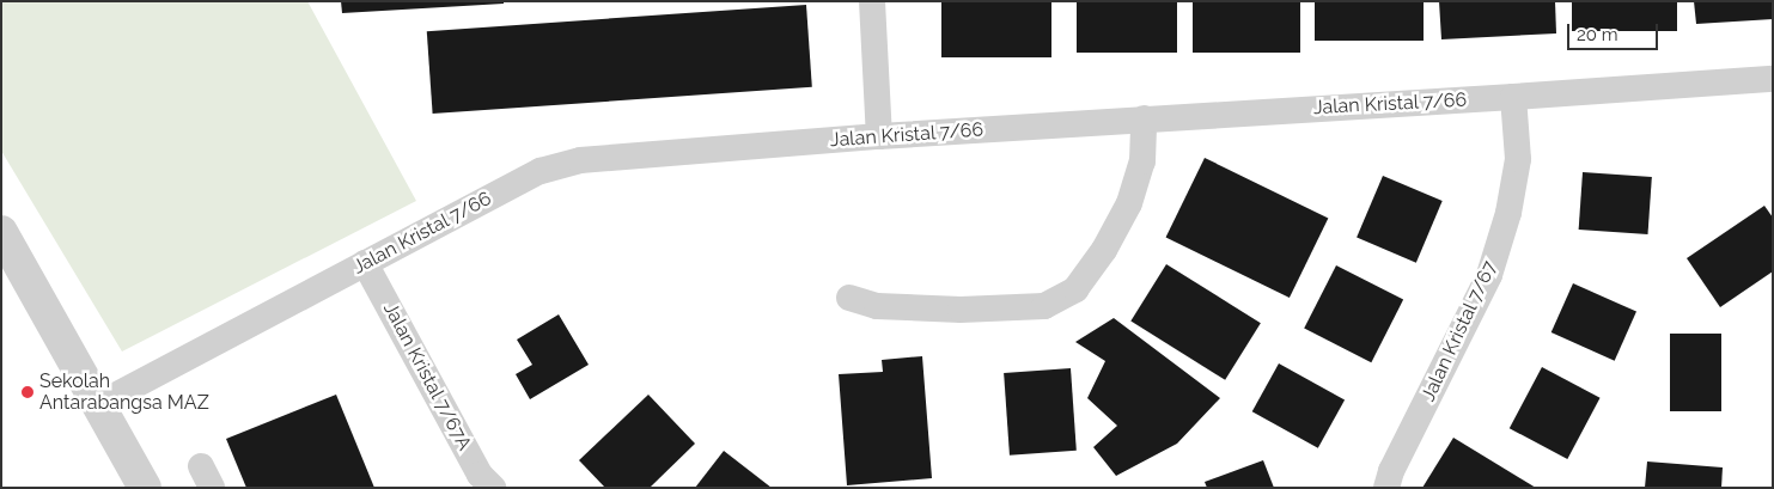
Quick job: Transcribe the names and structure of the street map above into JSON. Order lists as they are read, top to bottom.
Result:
{
  "streets": {
    "street": ["Jalan Kristal 7/66", "Jalan Kristal 7/67", "Jalan Kristal 7/67A"]
  },
  "crossings": [
    ["Jalan Kristal 7/66", "Jalan Kristal 7/67"],
    ["Jalan Kristal 7/66", "Jalan Kristal 7/67A"]
  ],
  "places": ["Sekolah Antarabangsa MAZ"],
  "scale_bar": "20 m"
}
